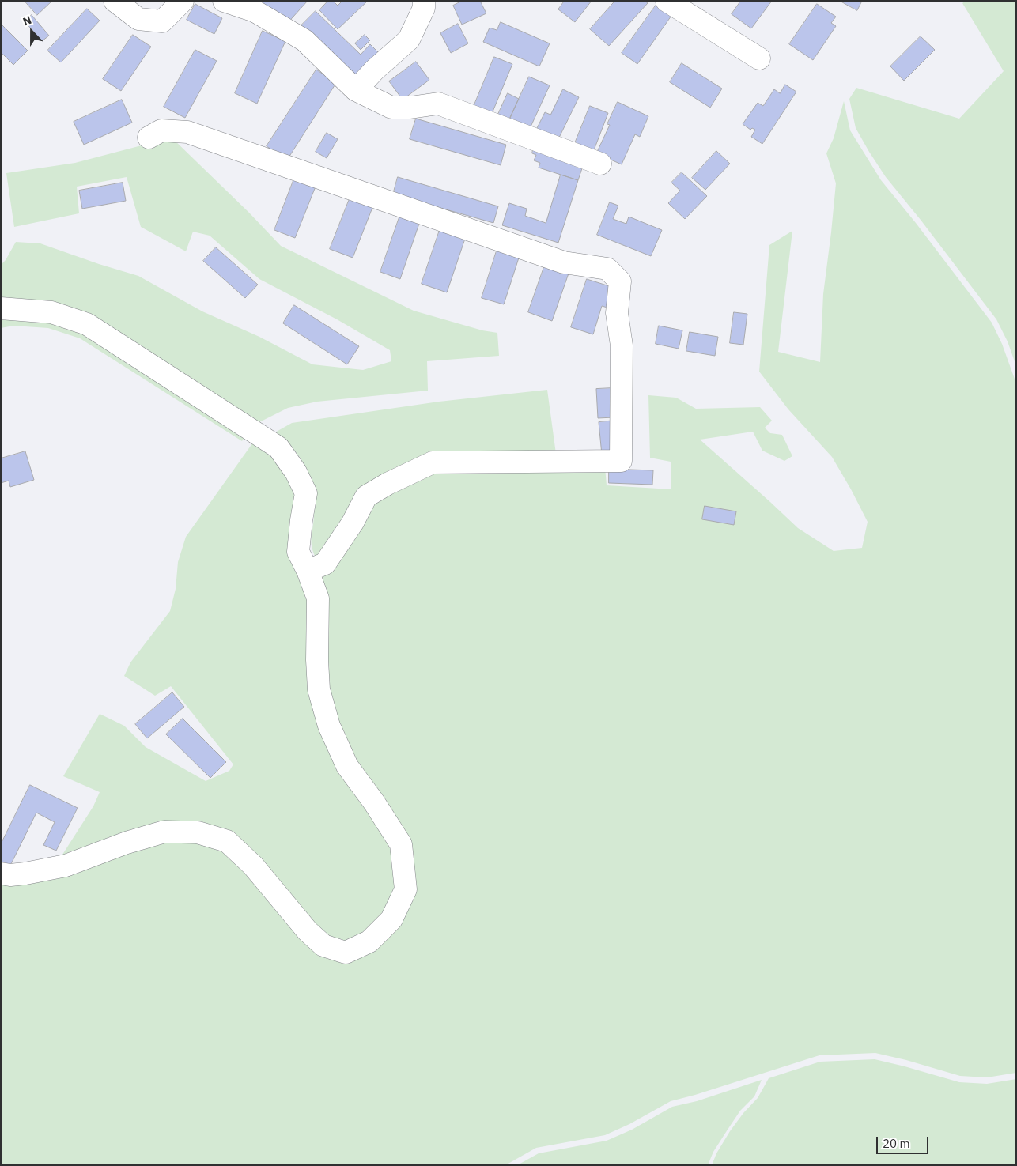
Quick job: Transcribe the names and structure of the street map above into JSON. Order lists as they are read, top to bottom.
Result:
{
  "scale_bar": "20 m",
  "north": "top"
}
